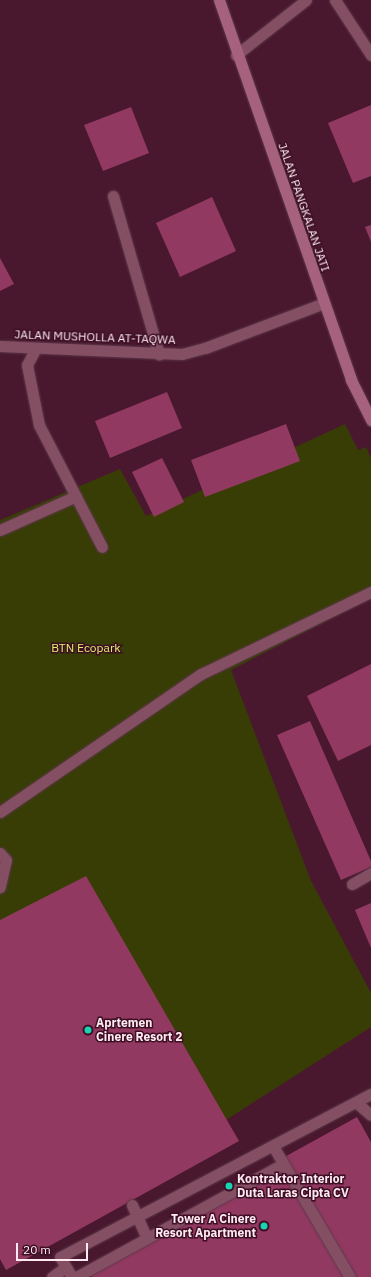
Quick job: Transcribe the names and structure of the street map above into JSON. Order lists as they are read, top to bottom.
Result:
{
  "streets": {
    "main road": ["JALAN PANGKALAN JATI"],
    "street": ["JALAN MUSHOLLA AT-TAQWA"]
  },
  "crossings": [
    ["JALAN PANGKALAN JATI", "JALAN MUSHOLLA AT-TAQWA"]
  ],
  "parks": ["BTN Ecopark"],
  "places": ["Aprtemen Cinere Resort 2", "Kontraktor Interior Duta Laras Cipta CV", "Tower A Cinere Resort Apartment"],
  "scale_bar": "20 m"
}
